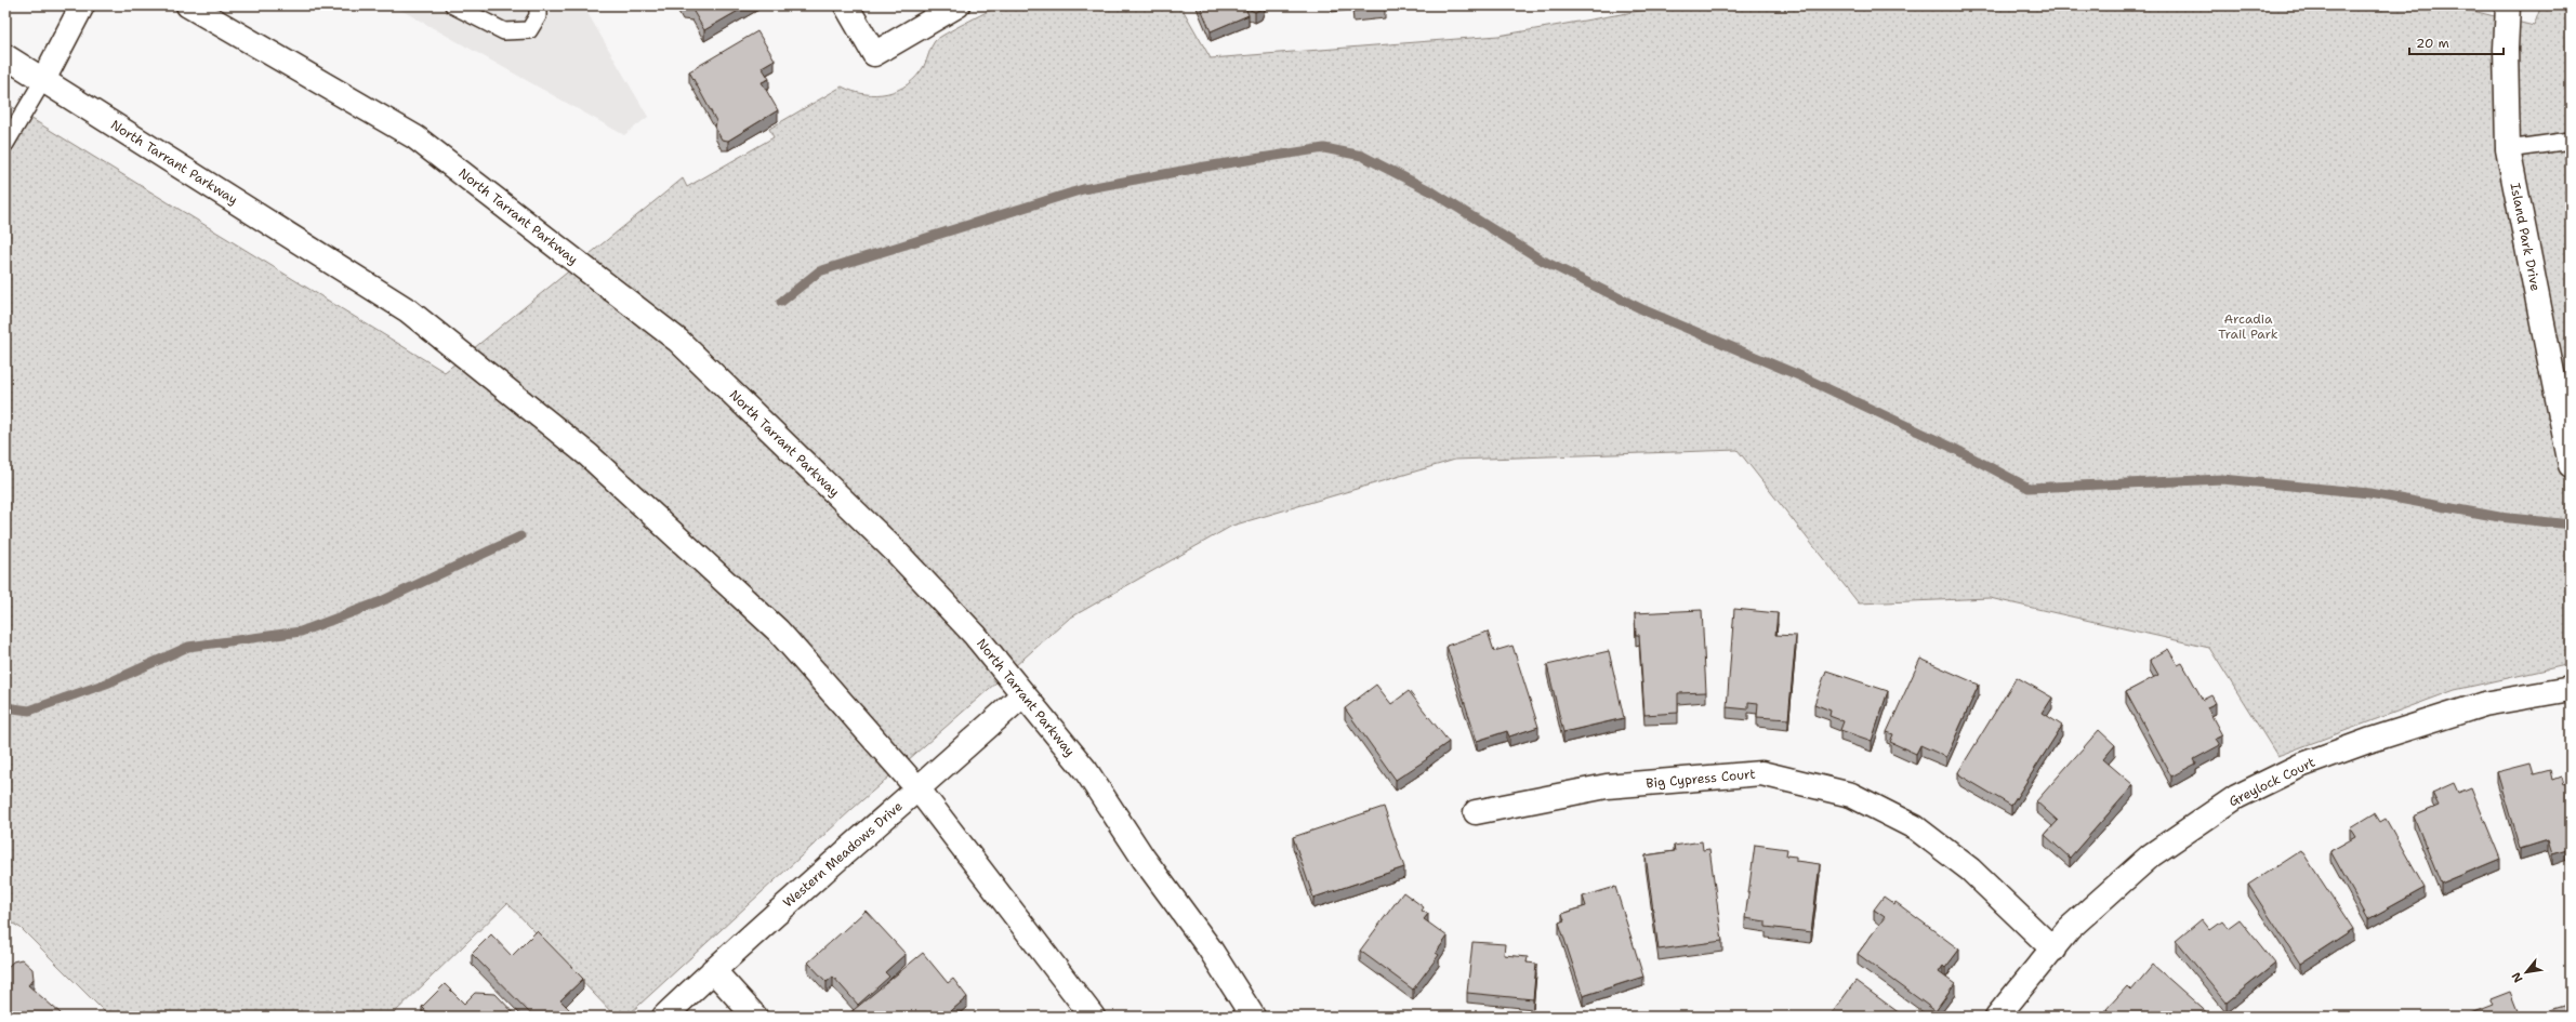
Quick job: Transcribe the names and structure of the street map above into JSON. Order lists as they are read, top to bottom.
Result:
{
  "streets": {
    "main road": [
      "North Tarrant Parkway",
      "Island Park Drive",
      "Big Cypress Court",
      "Greylock Court",
      "Western Meadows Drive"
    ]
  },
  "crossings": [
    ["North Tarrant Parkway", "Western Meadows Drive"],
    ["Big Cypress Court", "Greylock Court"]
  ],
  "parks": ["Arcadia Trail Park"],
  "scale_bar": "20 m",
  "north": "bottom left"
}
